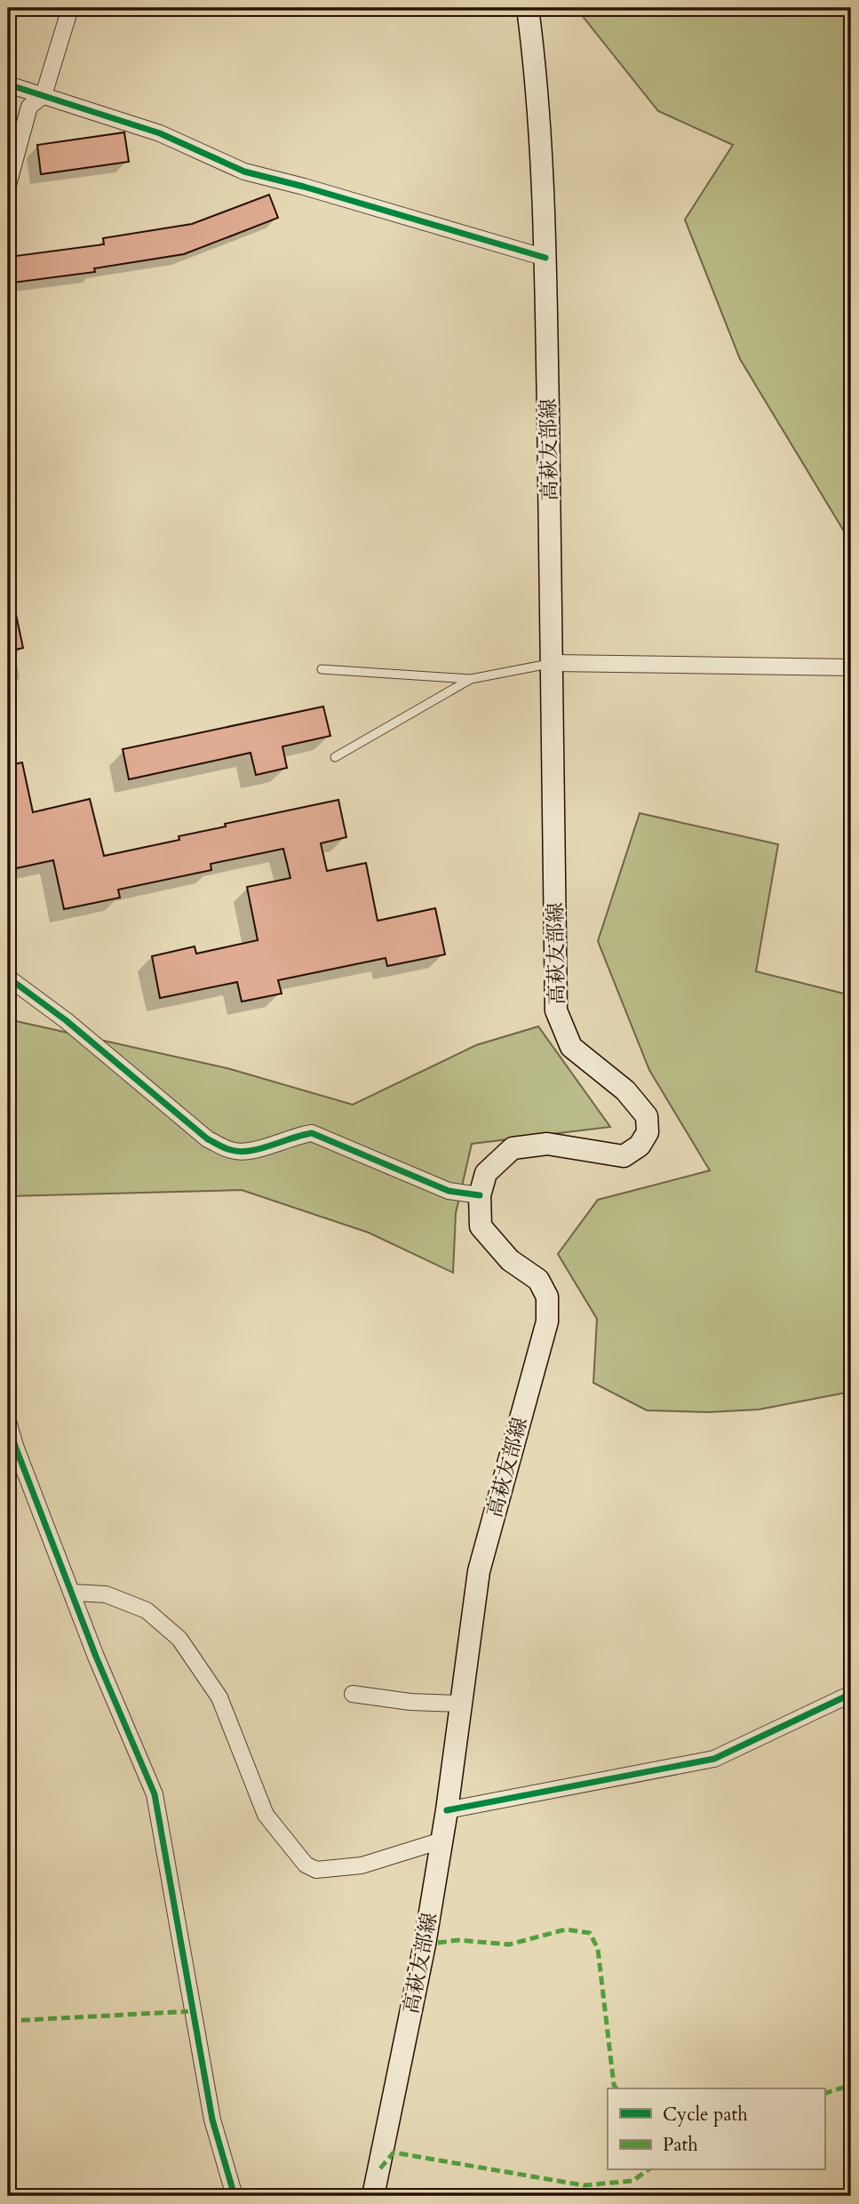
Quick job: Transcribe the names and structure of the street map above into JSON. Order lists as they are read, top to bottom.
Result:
{
  "streets": {
    "main road": ["高萩友部線"]
  },
  "legend": ["Cycle path", "Path"]
}
